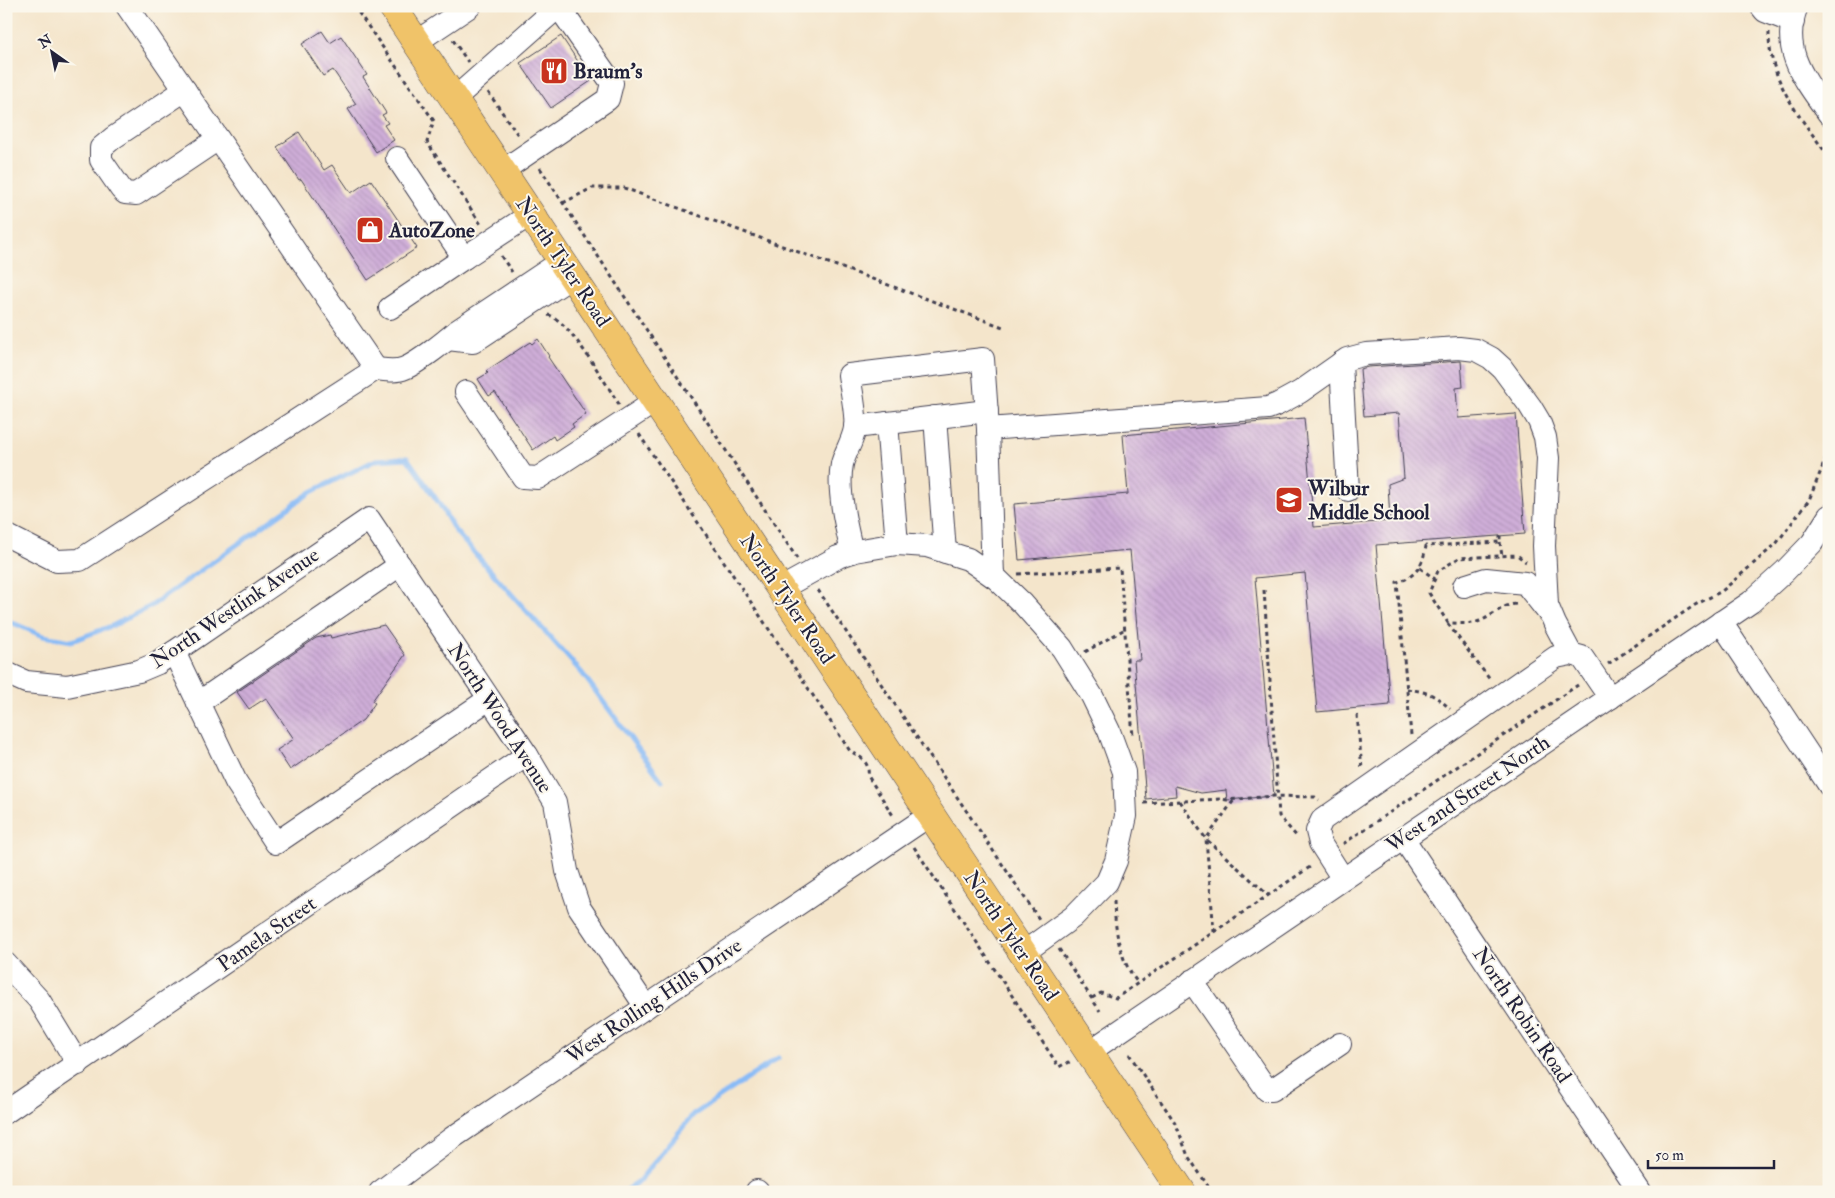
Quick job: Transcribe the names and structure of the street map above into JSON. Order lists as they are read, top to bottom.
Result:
{
  "streets": {
    "main road": ["North Tyler Road"],
    "street": [
      "North Westlink Avenue",
      "North Wood Avenue",
      "West 2nd Street North",
      "Pamela Street",
      "West Rolling Hills Drive",
      "North Robin Road"
    ]
  },
  "crossings": [
    ["North Tyler Road", "West 2nd Street North"],
    ["North Tyler Road", "West Rolling Hills Drive"],
    ["North Westlink Avenue", "North Wood Avenue"],
    ["North Wood Avenue", "Pamela Street"],
    ["North Wood Avenue", "West Rolling Hills Drive"],
    ["West 2nd Street North", "North Robin Road"]
  ],
  "places": {
    "restaurant": ["Braum's"],
    "shop": ["AutoZone"],
    "school or university": ["Wilbur Middle School"]
  },
  "scale_bar": "50 m",
  "north": "top left"
}
